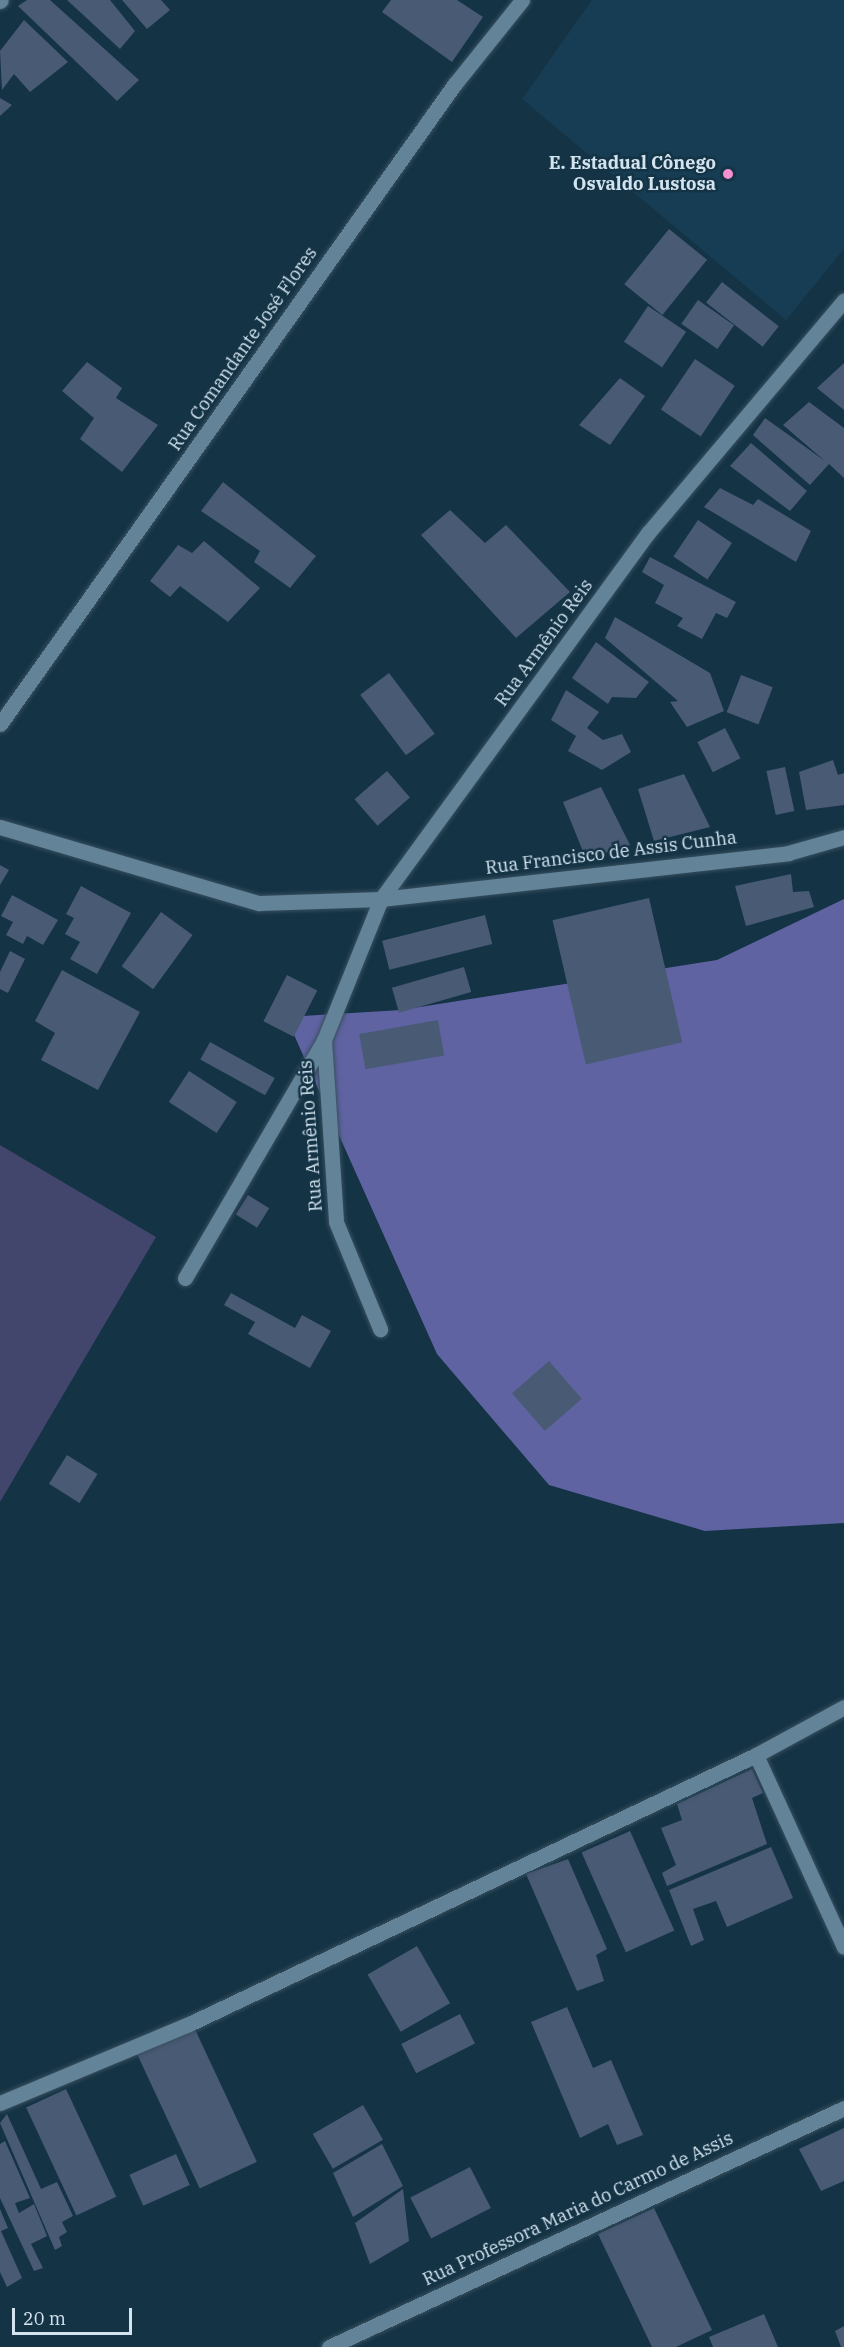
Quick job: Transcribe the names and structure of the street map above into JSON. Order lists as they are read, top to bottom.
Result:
{
  "streets": {
    "street": [
      "Rua Comandante José Flores",
      "Rua Armênio Reis",
      "Rua Francisco de Assis Cunha",
      "Rua Professora Maria do Carmo de Assis"
    ]
  },
  "crossings": [
    ["Rua Armênio Reis", "Rua Francisco de Assis Cunha"]
  ],
  "places": ["E. Estadual Cônego Osvaldo Lustosa"],
  "scale_bar": "20 m"
}
